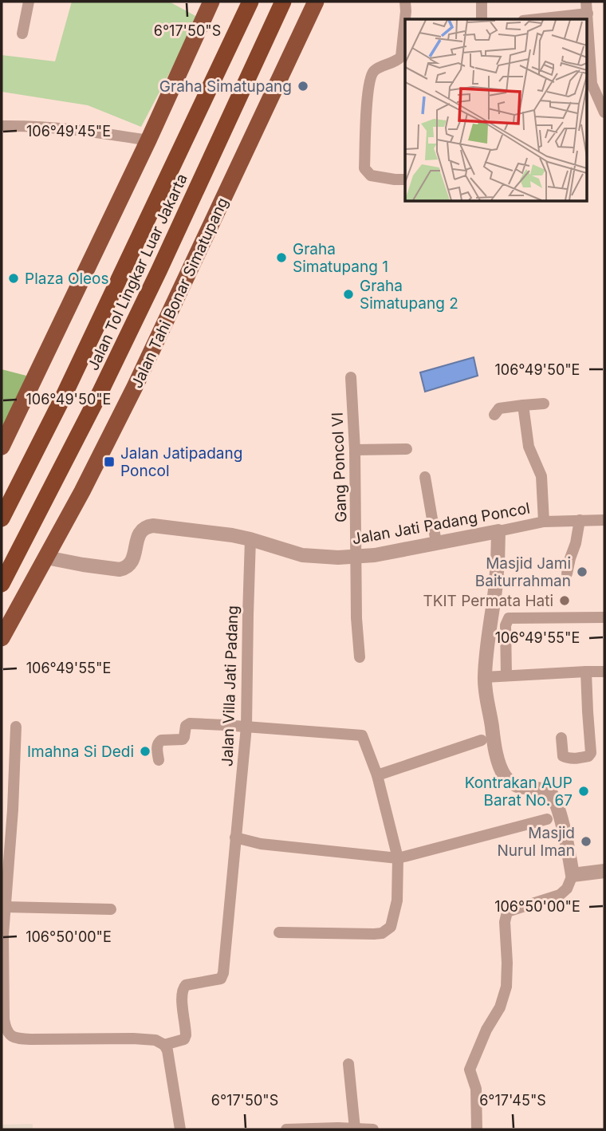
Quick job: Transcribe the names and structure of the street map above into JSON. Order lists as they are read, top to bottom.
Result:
{
  "streets": {
    "highway": ["Jalan Tol Lingkar Luar Jakarta", "Jalan Tahi Bonar Simatupang"],
    "street": ["Gang Poncol VI", "Jalan Jati Padang Poncol", "Jalan Villa Jati Padang"]
  },
  "crossings": [
    ["Jalan Tahi Bonar Simatupang", "Jalan Jati Padang Poncol"],
    ["Gang Poncol VI", "Jalan Jati Padang Poncol"],
    ["Jalan Jati Padang Poncol", "Jalan Villa Jati Padang"]
  ],
  "places": {
    "other": [
      "Graha Simatupang",
      "Graha Simatupang 1",
      "Plaza Oleos",
      "Graha Simatupang 2",
      "Masjid Jami Baiturrahman",
      "TKIT Permata Hati",
      "Imahna Si Dedi",
      "Kontrakan AUP Barat No. 67",
      "Masjid Nurul Iman"
    ],
    "transit": ["Jalan Jatipadang Poncol"]
  },
  "coordinates": [
    "6°17'50\"S",
    "106°49'45\"E",
    "106°49'50\"E",
    "106°49'55\"E",
    "106°50'00\"E",
    "6°17'45\"S"
  ]
}
